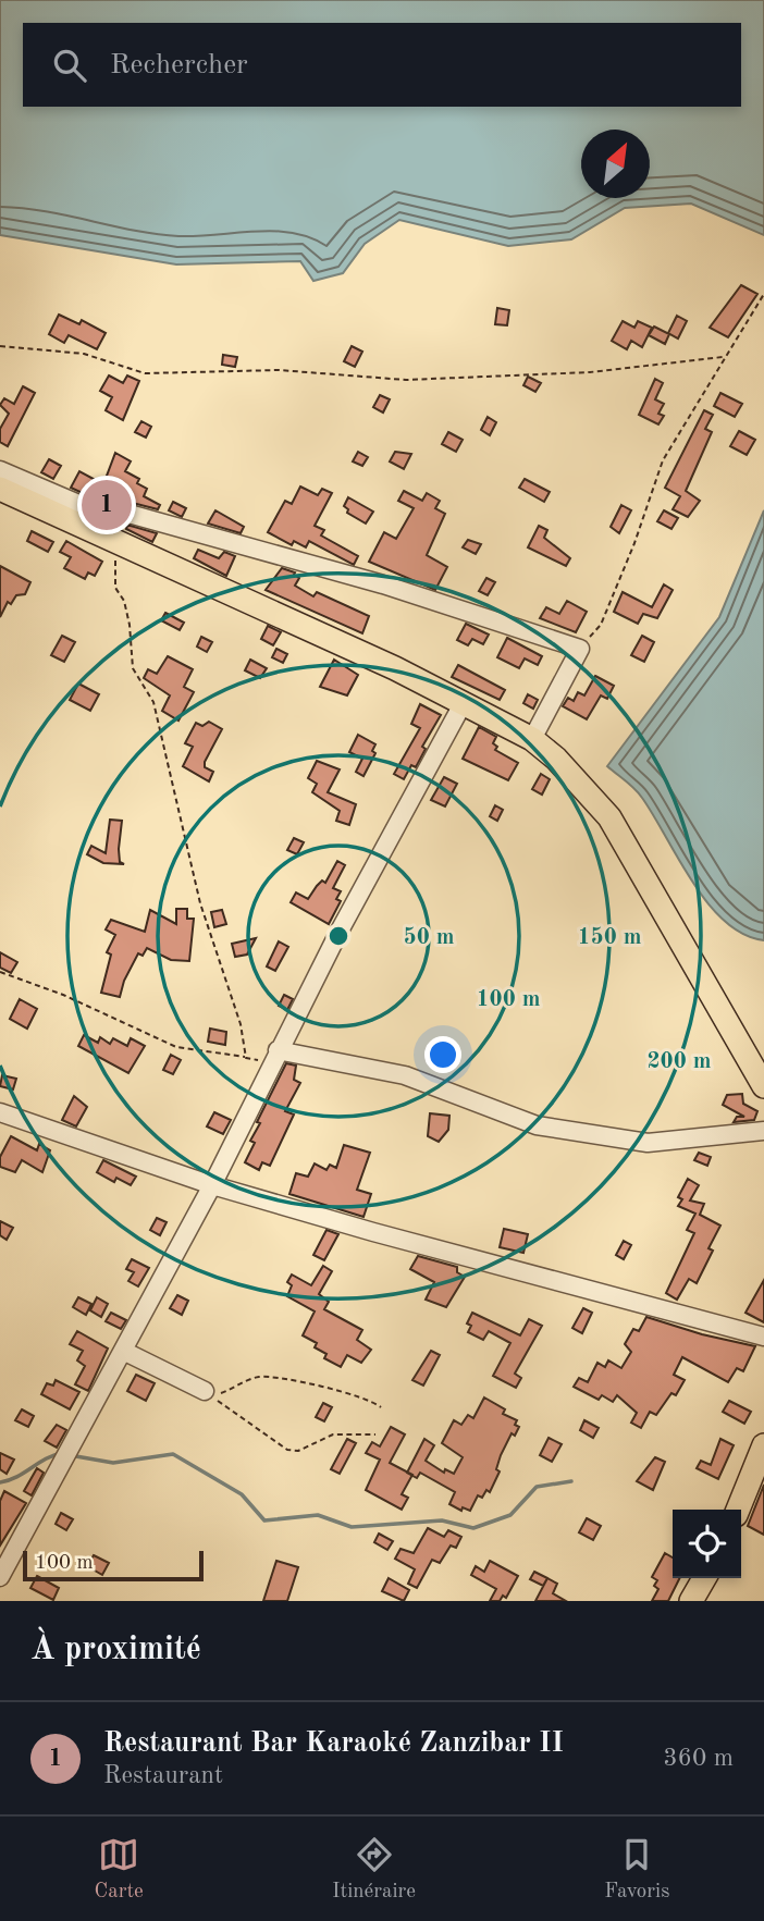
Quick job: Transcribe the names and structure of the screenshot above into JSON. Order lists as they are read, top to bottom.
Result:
{
  "scale_bar": "100 m",
  "north": "top right",
  "page": {
    "search": "Rechercher",
    "pins": "1",
    "scale": "100 m",
    "heading": "À proximité",
    "list": [
      {
        "mark": "1",
        "name": "Restaurant Bar Karaoké Zanzibar II",
        "note": "Restaurant",
        "value": "360 m"
      }
    ],
    "nav": ["Carte", "Itinéraire", "Favoris"]
  },
  "rings": [
    "50 m",
    "150 m",
    "100 m",
    "200 m"
  ]
}
